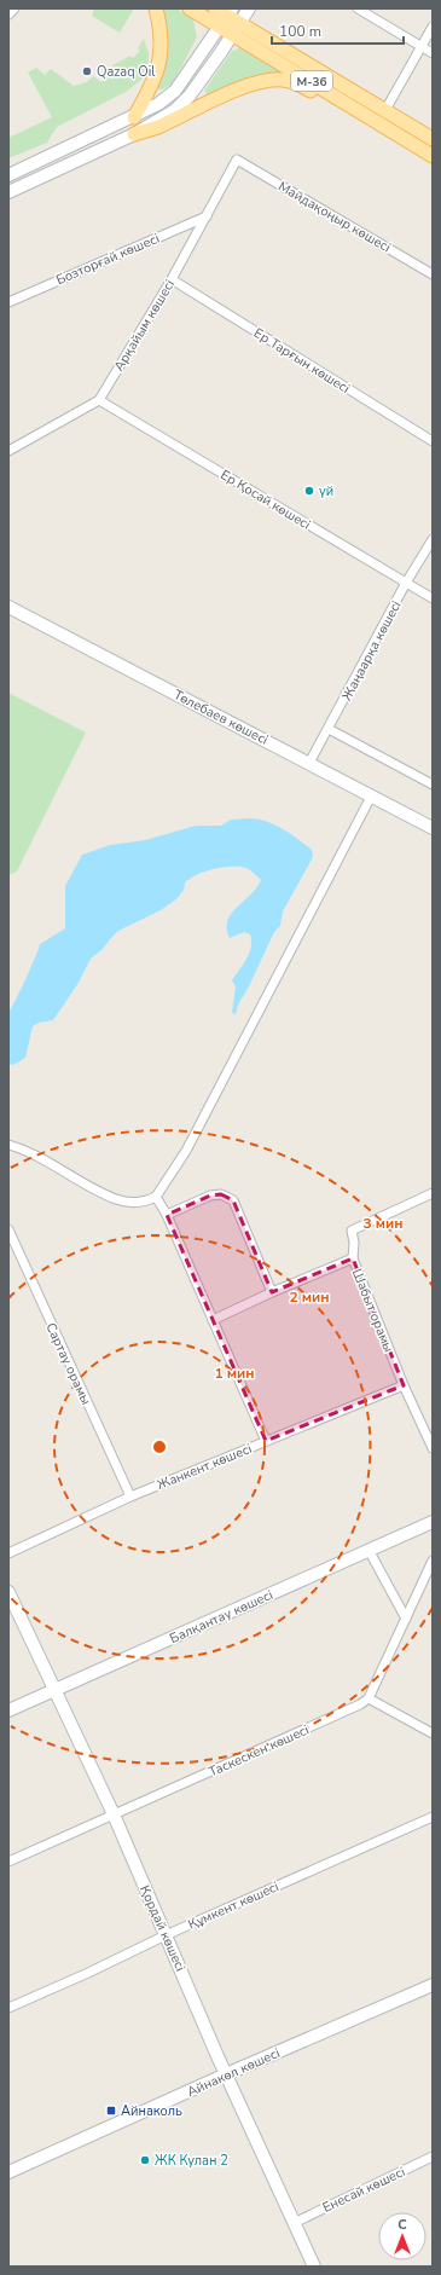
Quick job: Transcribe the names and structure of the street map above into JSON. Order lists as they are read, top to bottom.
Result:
{
  "streets": {
    "main road": ["M-36"],
    "street": [
      "Майдақоңыр көшесі",
      "Бозторғай көшесі",
      "Арқайым көшесі",
      "Ер Тарғын көшесі",
      "Ер Қосай көшесі",
      "Жаңаарқа көшесі",
      "Төлебаев көшесі",
      "Шабыт орамы",
      "Сартау орамы",
      "Жанкент көшесі",
      "Балқантау көшесі",
      "Таскескен көшесі",
      "Құмкент көшесі",
      "Қордай көшесі",
      "Айнакөл көшесі",
      "Енесай көшесі"
    ]
  },
  "crossings": [
    ["Майдақоңыр көшесі", "Арқайым көшесі"],
    ["Бозторғай көшесі", "Арқайым көшесі"],
    ["Арқайым көшесі", "Ер Тарғын көшесі"],
    ["Арқайым көшесі", "Ер Қосай көшесі"],
    ["Ер Қосай көшесі", "Жаңаарқа көшесі"],
    ["Жаңаарқа көшесі", "Төлебаев көшесі"],
    ["Шабыт орамы", "Жанкент көшесі"],
    ["Сартау орамы", "Жанкент көшесі"],
    ["Балқантау көшесі", "Қордай көшесі"],
    ["Таскескен көшесі", "Қордай көшесі"],
    ["Құмкент көшесі", "Қордай көшесі"],
    ["Қордай көшесі", "Айнакөл көшесі"],
    ["Қордай көшесі", "Енесай көшесі"]
  ],
  "places": {
    "other": ["Qazaq Oil", "үй", "ЖК Кулан 2"],
    "transit": ["Айнаколь"]
  },
  "scale_bar": "100 m",
  "north": "top",
  "rings": ["3 мин", "2 мин", "1 мин"]
}
